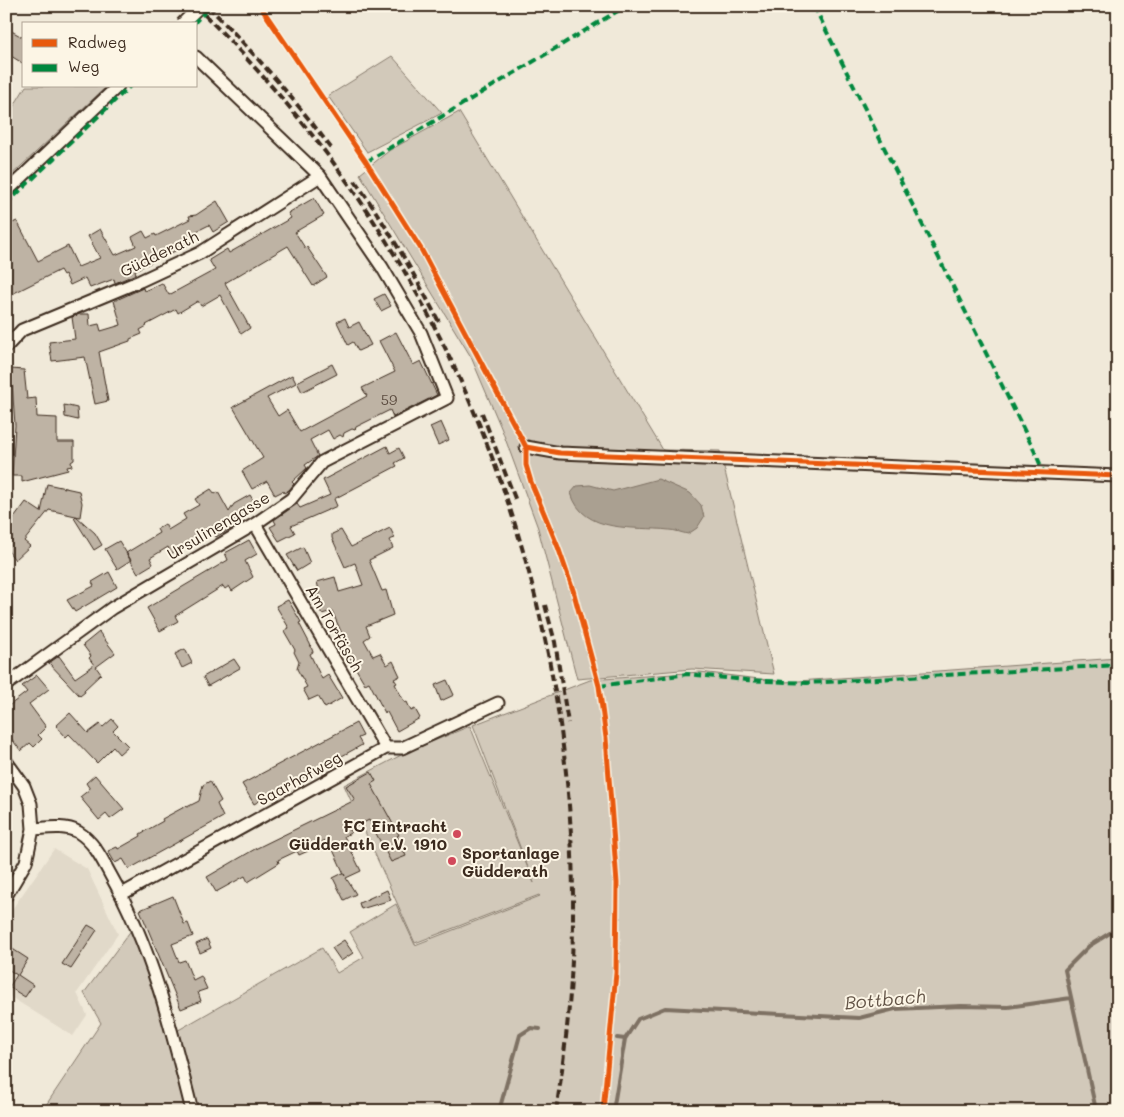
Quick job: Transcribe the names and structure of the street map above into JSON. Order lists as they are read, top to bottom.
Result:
{
  "streets": {
    "street": [
      "Güdderath",
      "Ursulinengasse",
      "Am Torfäsch",
      "Saarhofweg"
    ]
  },
  "crossings": [
    ["Güdderath", "Ursulinengasse"],
    ["Ursulinengasse", "Am Torfäsch"],
    ["Am Torfäsch", "Saarhofweg"]
  ],
  "water": ["Bottbach"],
  "places": ["FC Eintracht Güdderath e.V. 1910", "Sportanlage Güdderath"],
  "house_numbers": ["59"],
  "legend": ["Radweg", "Weg"]
}
